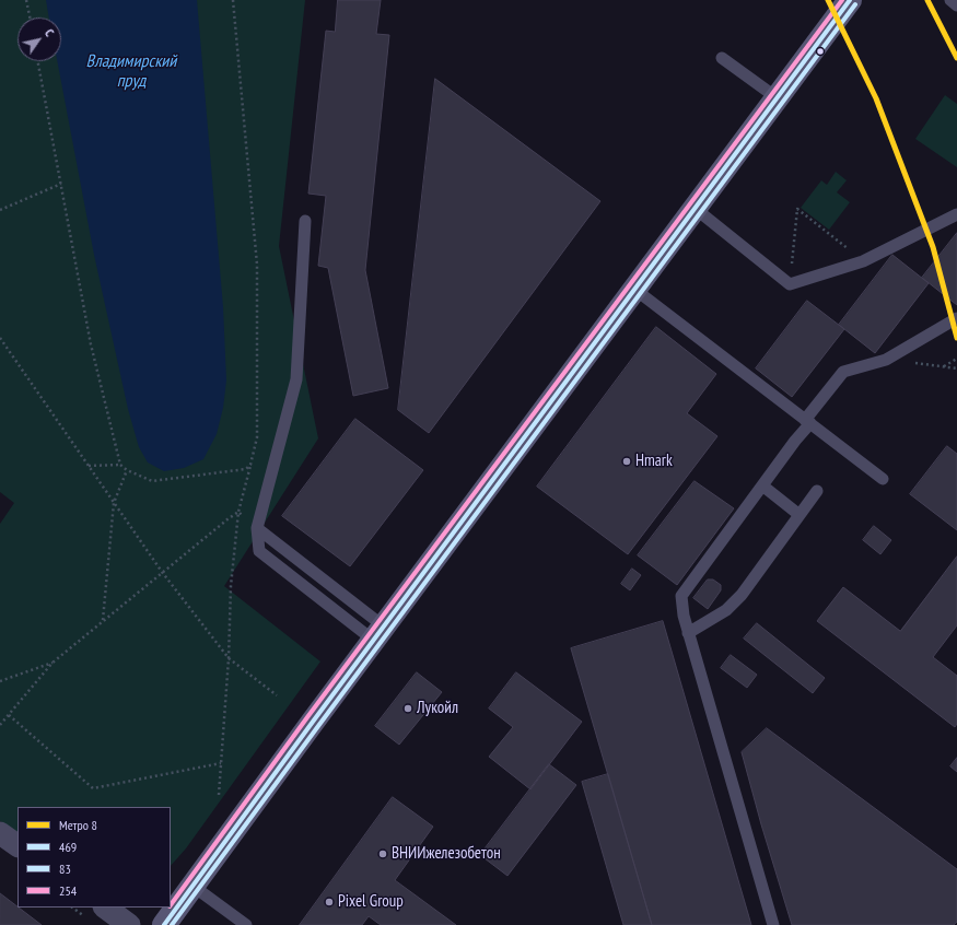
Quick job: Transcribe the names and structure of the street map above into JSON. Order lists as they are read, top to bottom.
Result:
{
  "water": ["Владимирский пруд"],
  "places": [
    "Hmark",
    "Лукойл",
    "ВНИИжелезобетон",
    "Pixel Group"
  ],
  "lines": [
    "metro line 8",
    "transit line 469",
    "transit line 254",
    "transit line 83"
  ],
  "legend": [
    "Метро 8",
    "469",
    "83",
    "254"
  ],
  "north": "top right"
}
